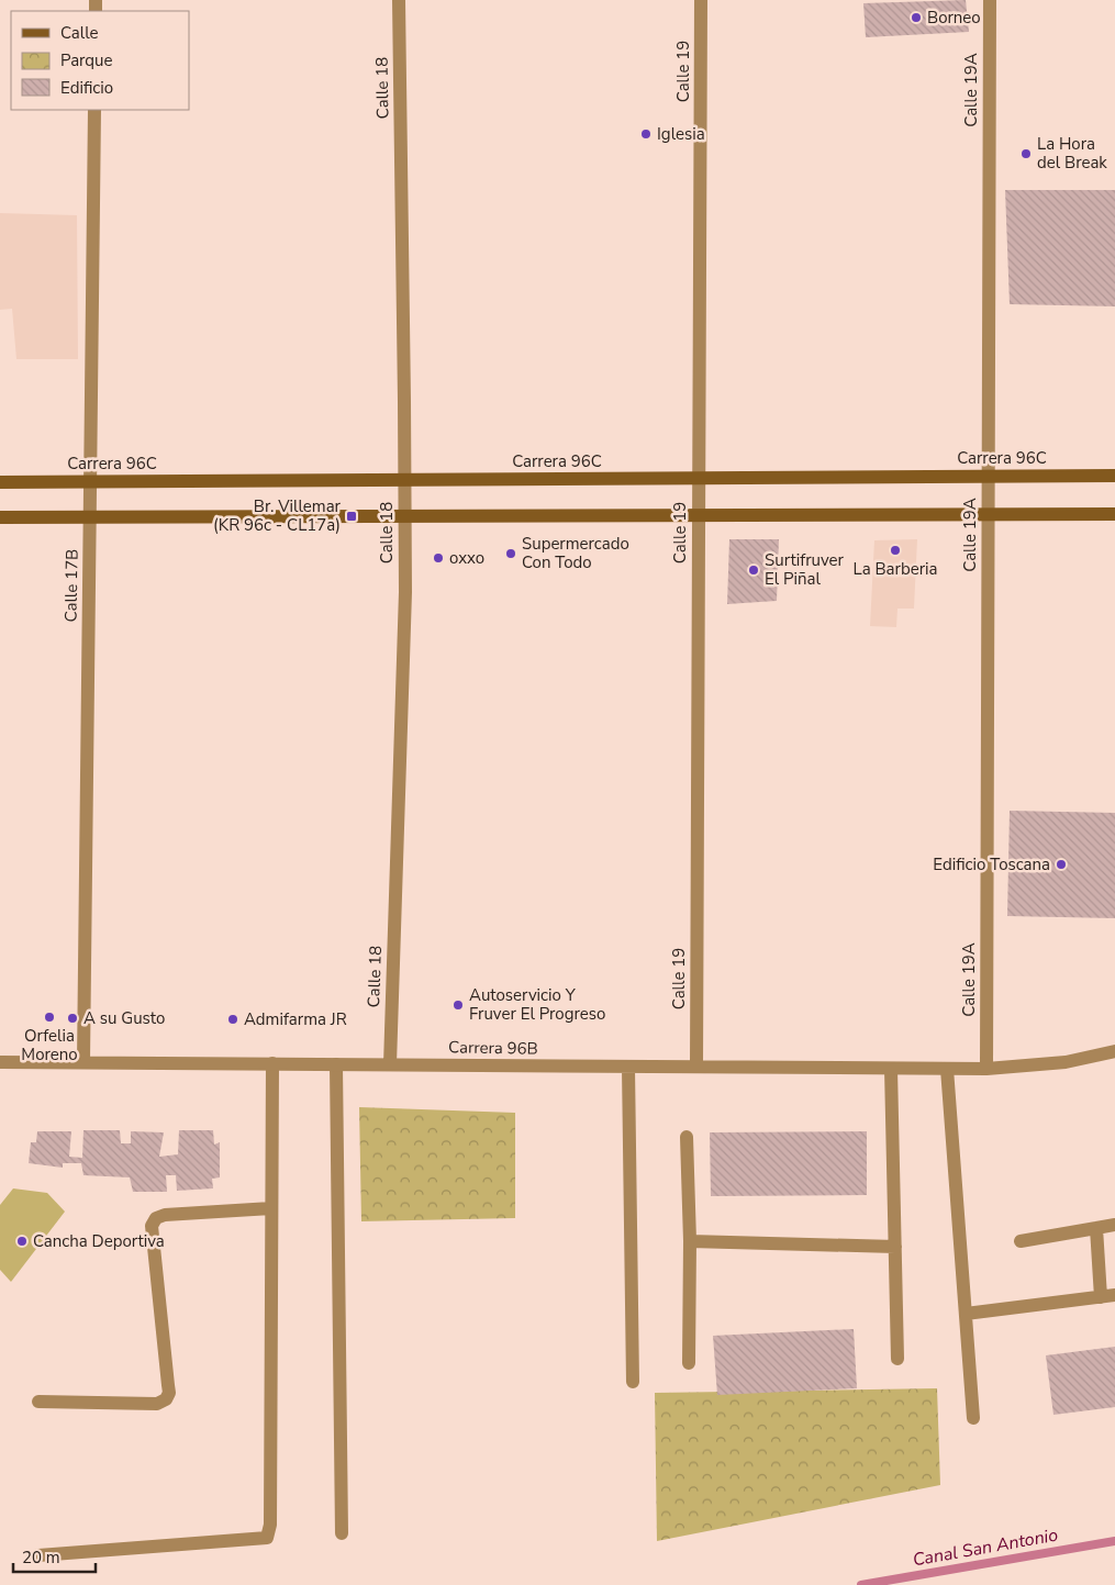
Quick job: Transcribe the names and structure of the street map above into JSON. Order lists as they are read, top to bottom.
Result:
{
  "streets": {
    "street": [
      "Calle 19",
      "Calle 18",
      "Calle 19A",
      "Carrera 96C",
      "Calle 17B",
      "Carrera 96B"
    ]
  },
  "crossings": [
    ["Calle 19", "Carrera 96C"],
    ["Calle 19", "Carrera 96B"],
    ["Calle 18", "Carrera 96C"],
    ["Calle 18", "Carrera 96B"],
    ["Calle 19A", "Carrera 96C"],
    ["Calle 19A", "Carrera 96B"],
    ["Carrera 96C", "Calle 17B"],
    ["Calle 17B", "Carrera 96B"]
  ],
  "water": ["Canal San Antonio"],
  "places": {
    "other": [
      "Borneo",
      "Iglesia",
      "La Hora del Break",
      "La Barberia",
      "Supermercado Con Todo",
      "oxxo",
      "Surtifruver El Piñal",
      "Edificio Toscana",
      "Autoservicio Y Fruver El Progreso",
      "Orfelia Moreno",
      "A su Gusto",
      "Admifarma JR",
      "Cancha Deportiva"
    ],
    "transit": ["Br. Villemar (KR 96c - CL17a)"]
  },
  "legend": ["Calle", "Parque", "Edificio"],
  "scale_bar": "20 m"
}
